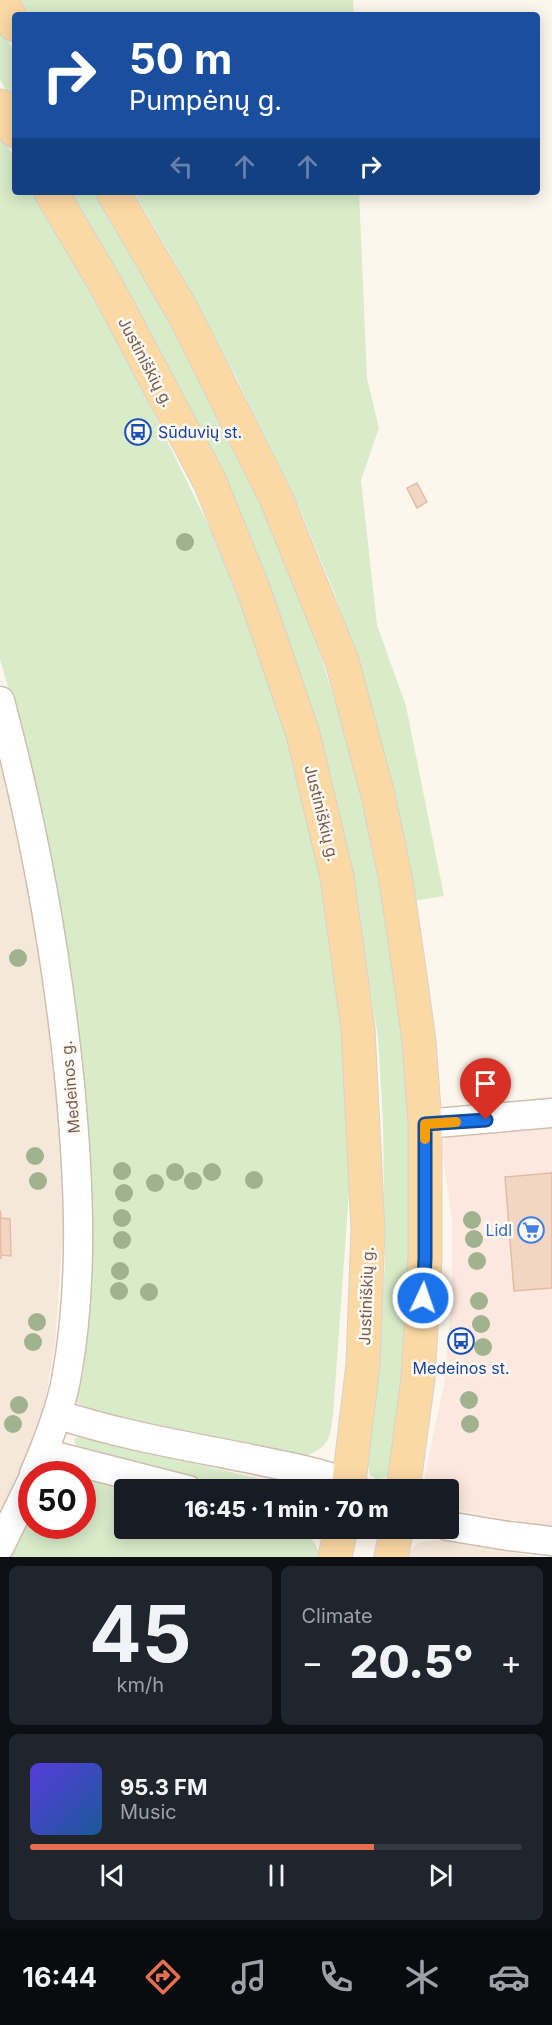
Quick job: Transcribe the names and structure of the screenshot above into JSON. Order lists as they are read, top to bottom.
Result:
{
  "streets": {
    "main road": ["Justiniškių g."],
    "street": ["Medeinos g."]
  },
  "places": {
    "bus stop": ["Sūduvių st.", "Medeinos st."],
    "supermarket": ["Lidl"]
  },
  "page": {
    "turn": ["50 m", "Pumpėnų g."],
    "limit": "50",
    "trip": "16:45 · 1 min · 70 m",
    "tile": [
      ["45", "km/h"],
      "Climate"
    ],
    "heat": ["−", "20.5°", "+"],
    "song": ["95.3 FM", "Music"],
    "tabs": "16:44"
  }
}
